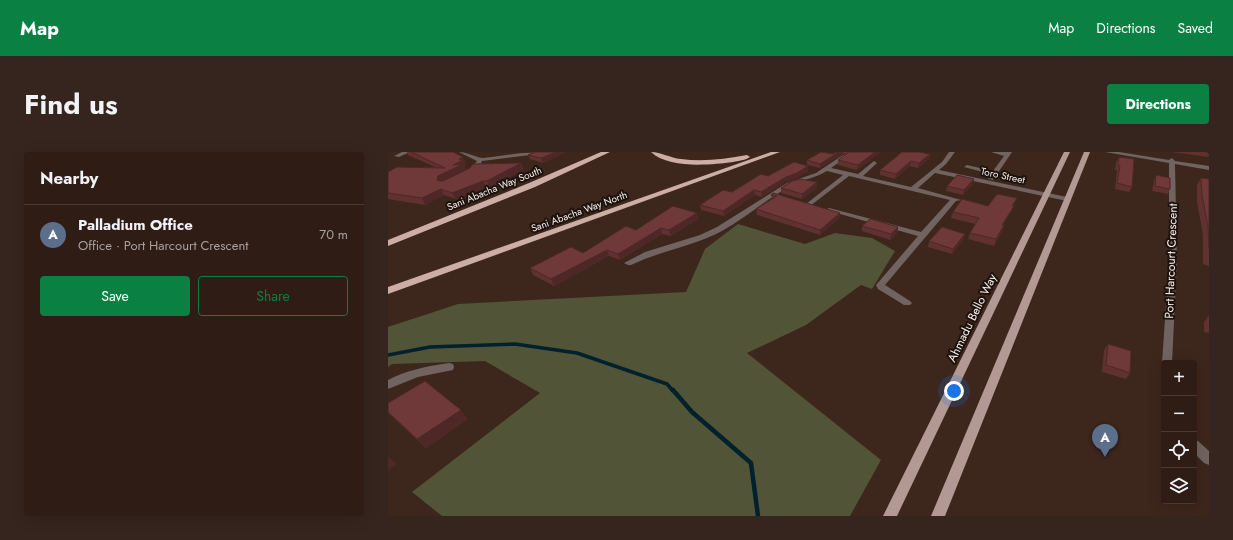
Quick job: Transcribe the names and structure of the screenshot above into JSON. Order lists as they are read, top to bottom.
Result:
{
  "streets": {
    "highway": ["Sani Abacha Way South", "Sani Abacha Way North"],
    "main road": ["Ahmadu Bello Way"],
    "street": ["Toro Street", "Port Harcourt Crescent"]
  },
  "crossings": [
    ["Toro Street", "Ahmadu Bello Way"]
  ],
  "page": {
    "header": "Map",
    "nav": ["Map", "Directions", "Saved"],
    "title": "Find us",
    "buttons": [
      "Directions",
      ["Save", "Share"]
    ],
    "heading": "Nearby",
    "list": [
      {
        "mark": "A",
        "name": "Palladium Office",
        "note": "Office · Port Harcourt Crescent",
        "value": "70 m"
      }
    ],
    "map_buttons": ["+", "−"],
    "pins": "A"
  }
}
